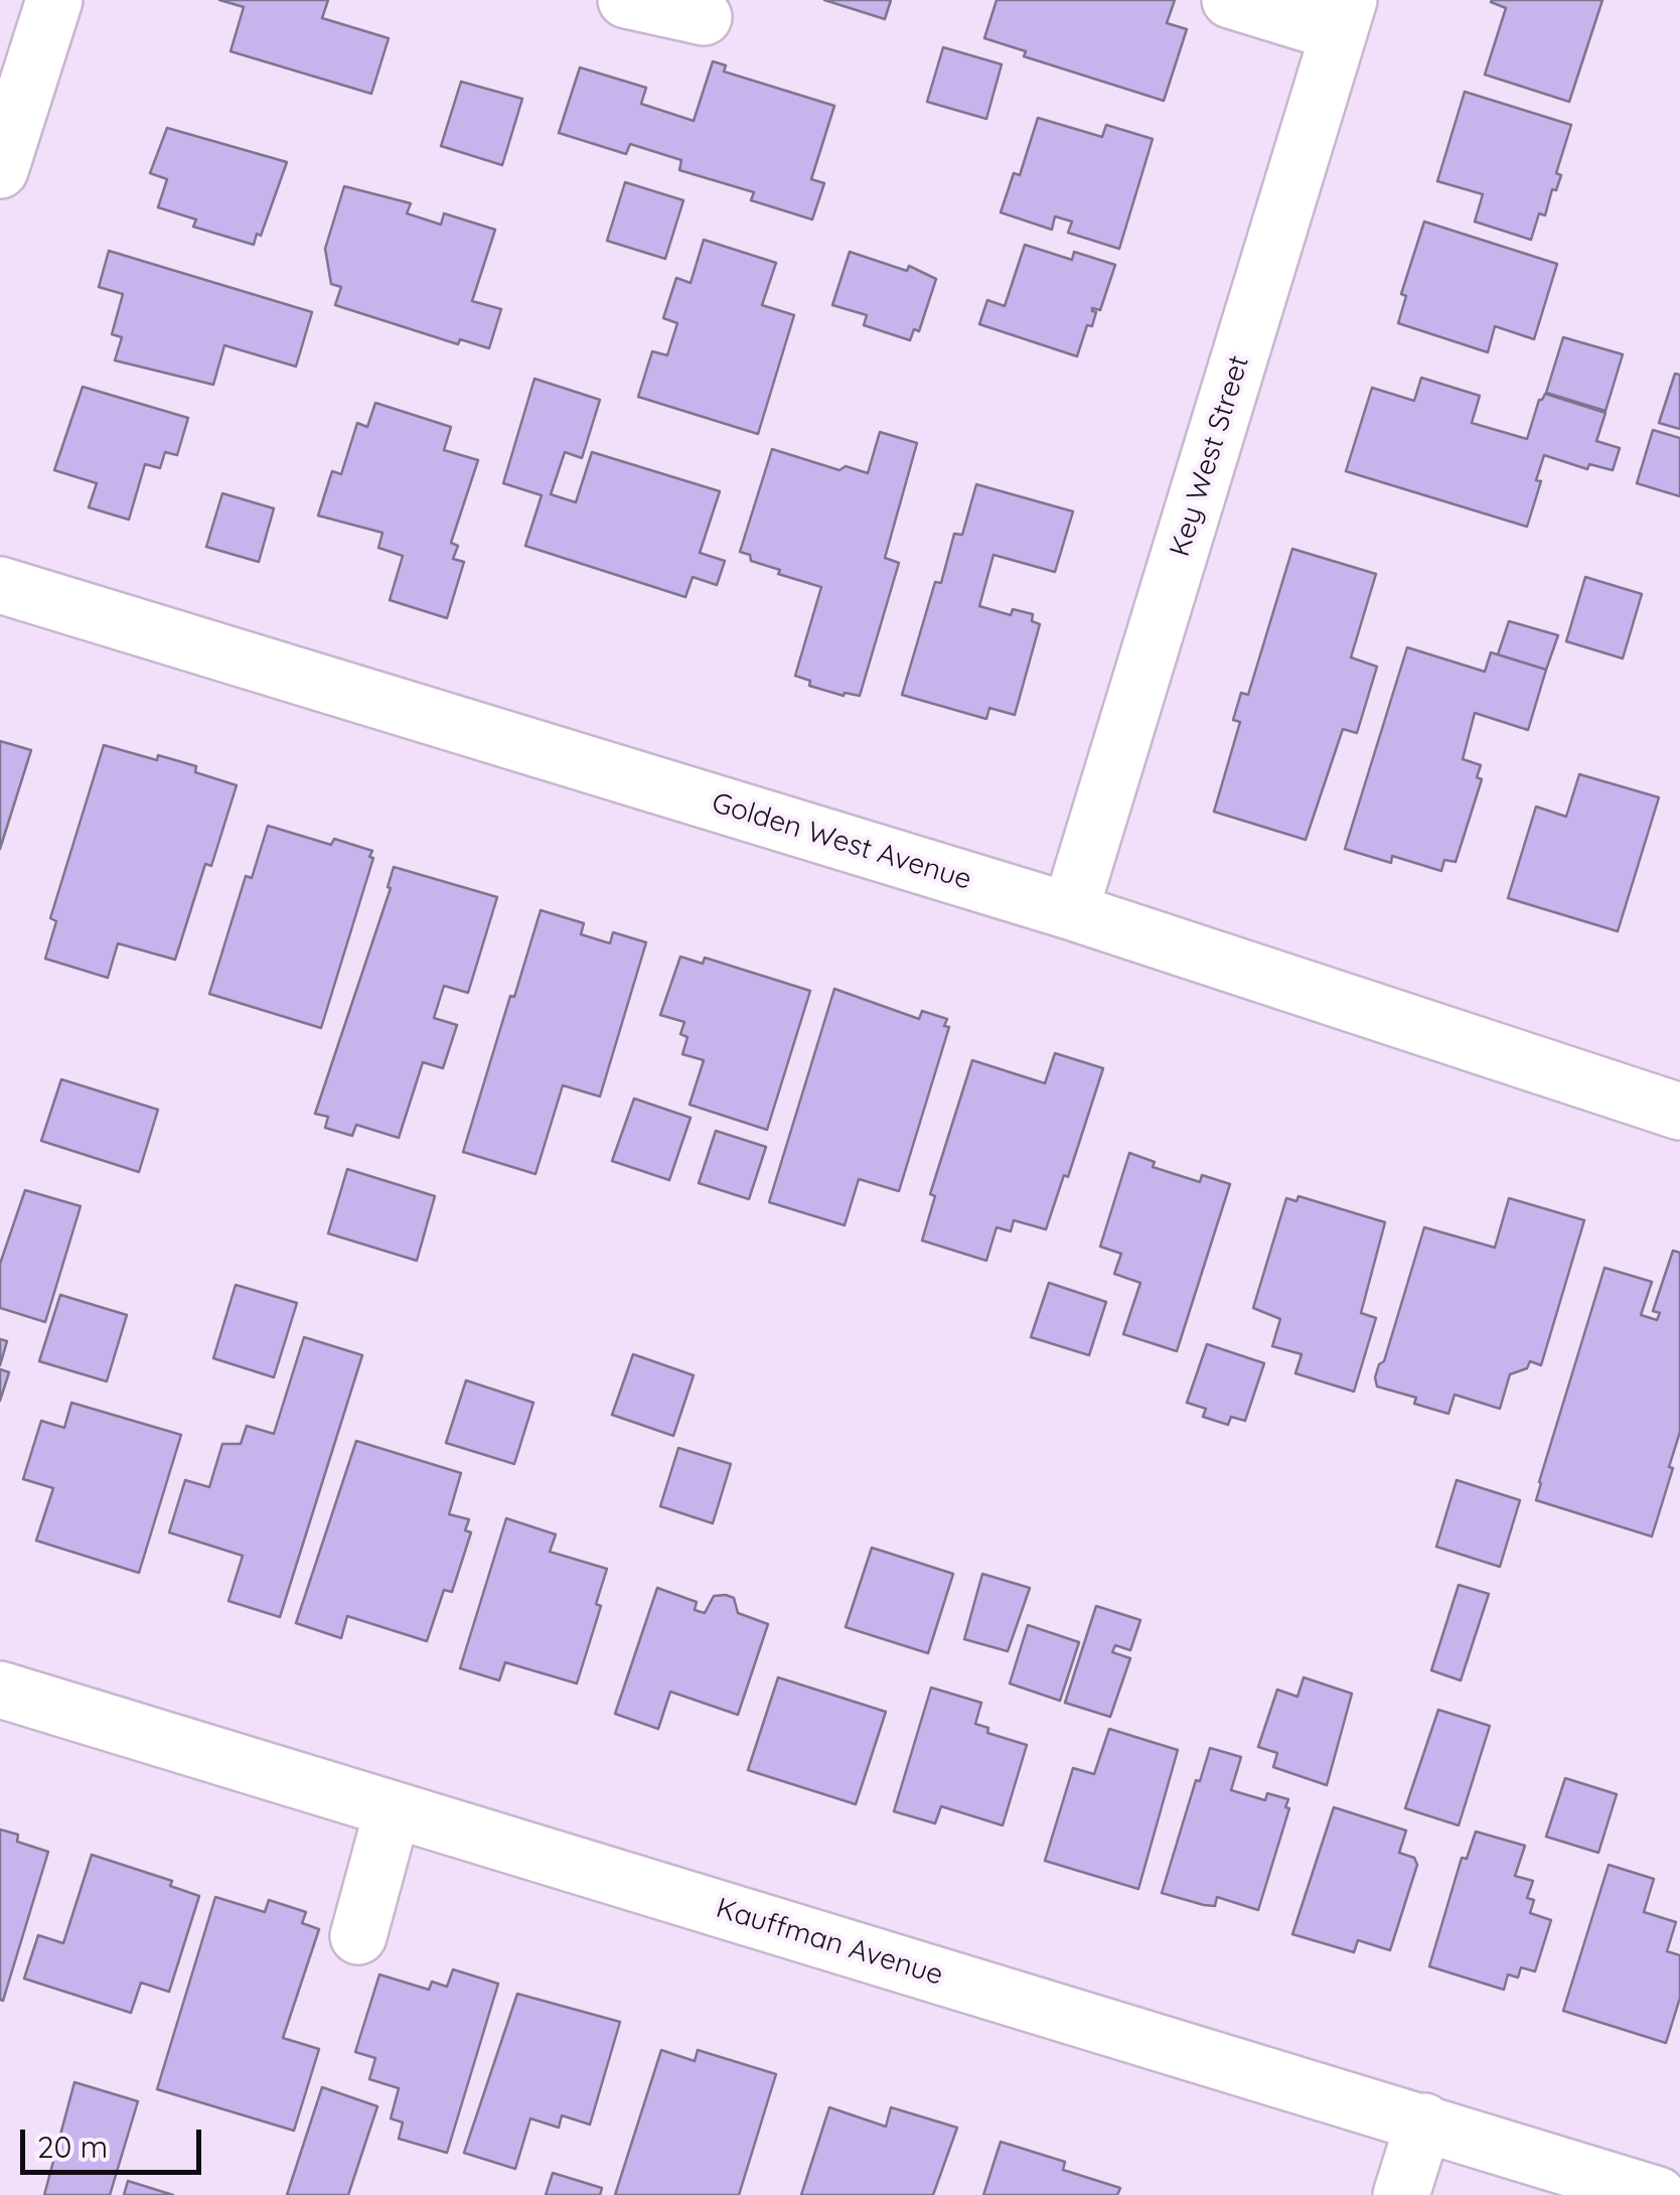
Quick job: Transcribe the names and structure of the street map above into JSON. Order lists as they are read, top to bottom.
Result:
{
  "streets": {
    "street": ["Key West Street", "Golden West Avenue", "Kauffman Avenue"]
  },
  "crossings": [
    ["Key West Street", "Golden West Avenue"]
  ],
  "scale_bar": "20 m"
}
